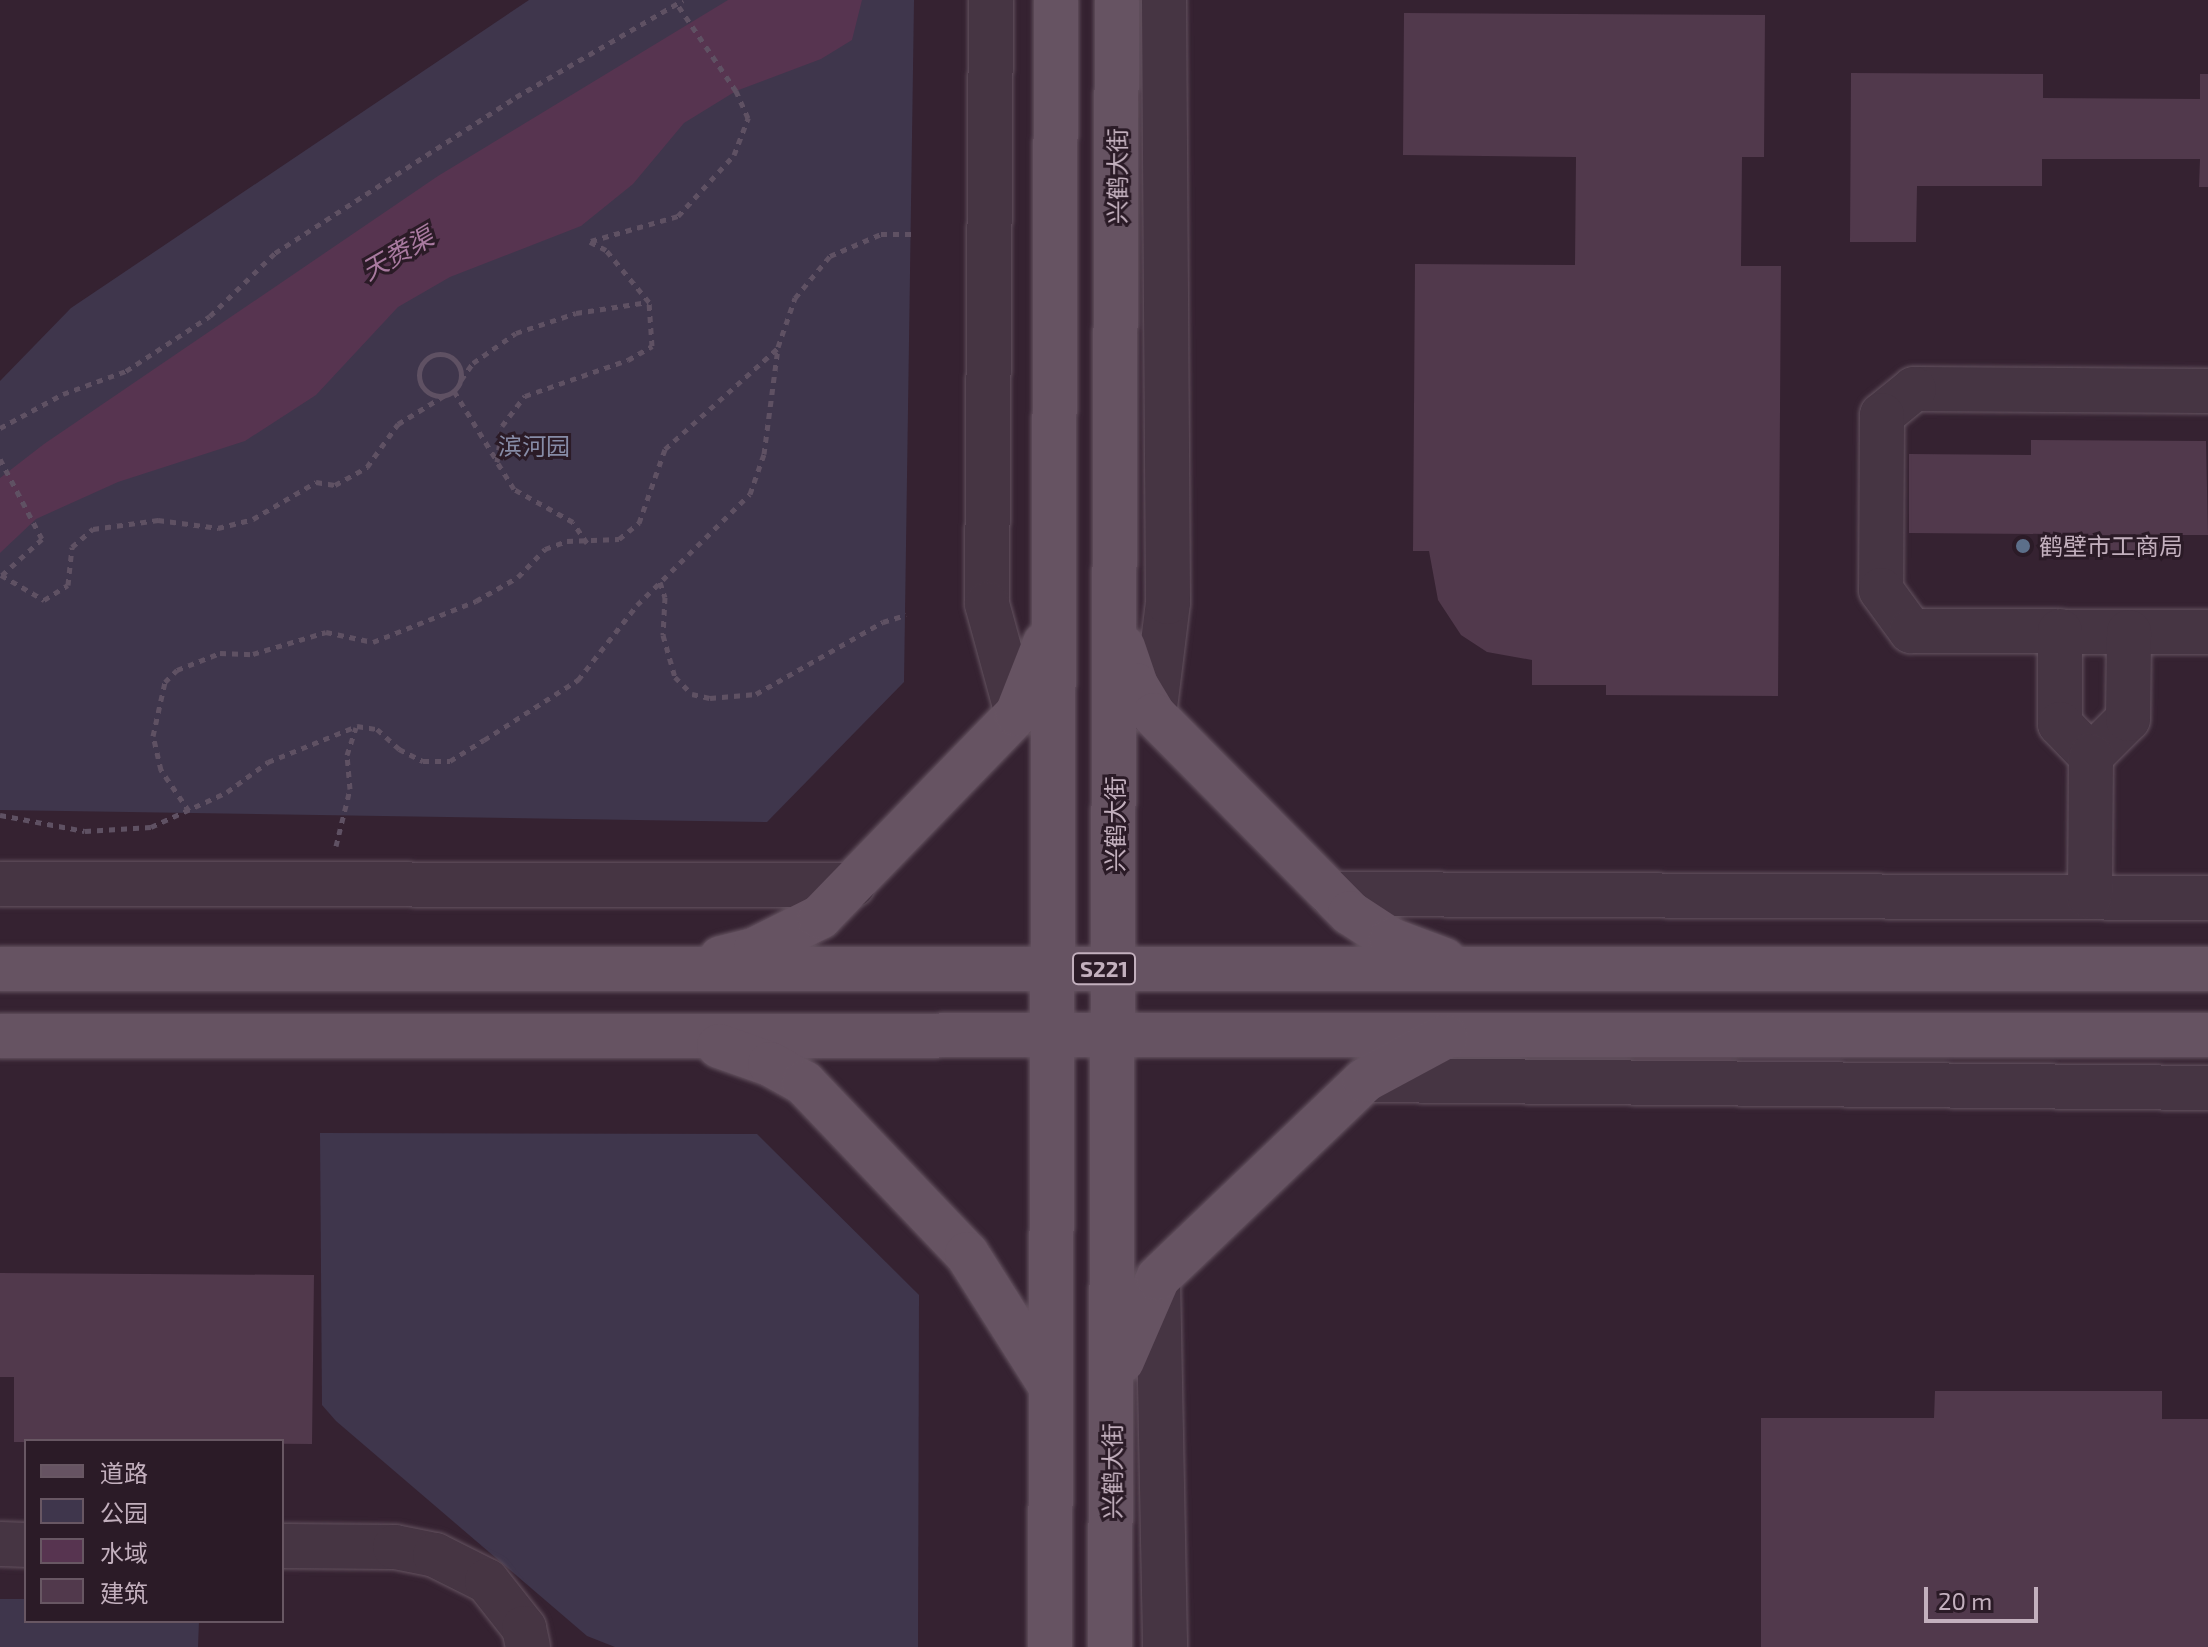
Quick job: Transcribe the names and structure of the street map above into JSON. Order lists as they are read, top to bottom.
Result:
{
  "streets": {
    "main road": ["兴鹤大街", "S221"]
  },
  "crossings": [
    ["兴鹤大街", "S221"]
  ],
  "water": ["天赉渠"],
  "parks": ["滨河园"],
  "places": ["鹤壁市工商局"],
  "legend": [
    "道路",
    "公园",
    "水域",
    "建筑"
  ],
  "scale_bar": "20 m"
}
